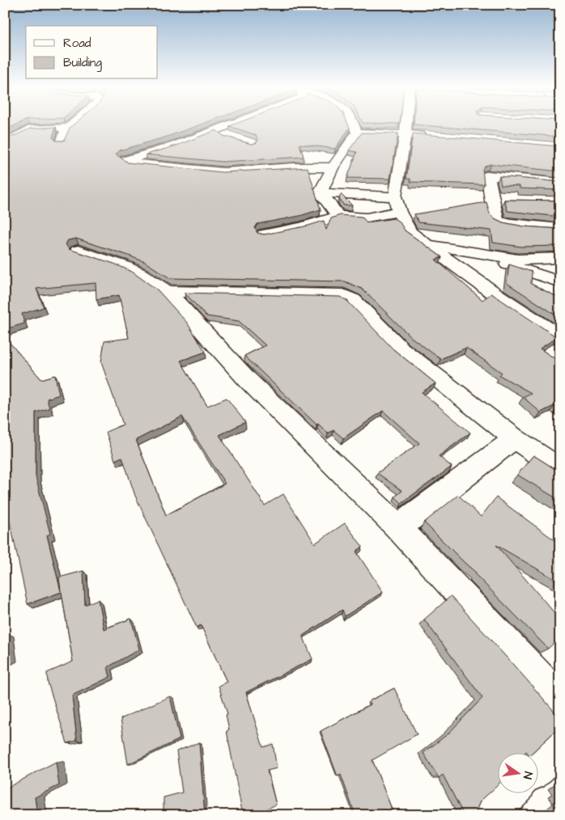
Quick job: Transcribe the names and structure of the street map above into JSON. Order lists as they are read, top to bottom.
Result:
{
  "legend": ["Road", "Building"],
  "north": "right"
}
